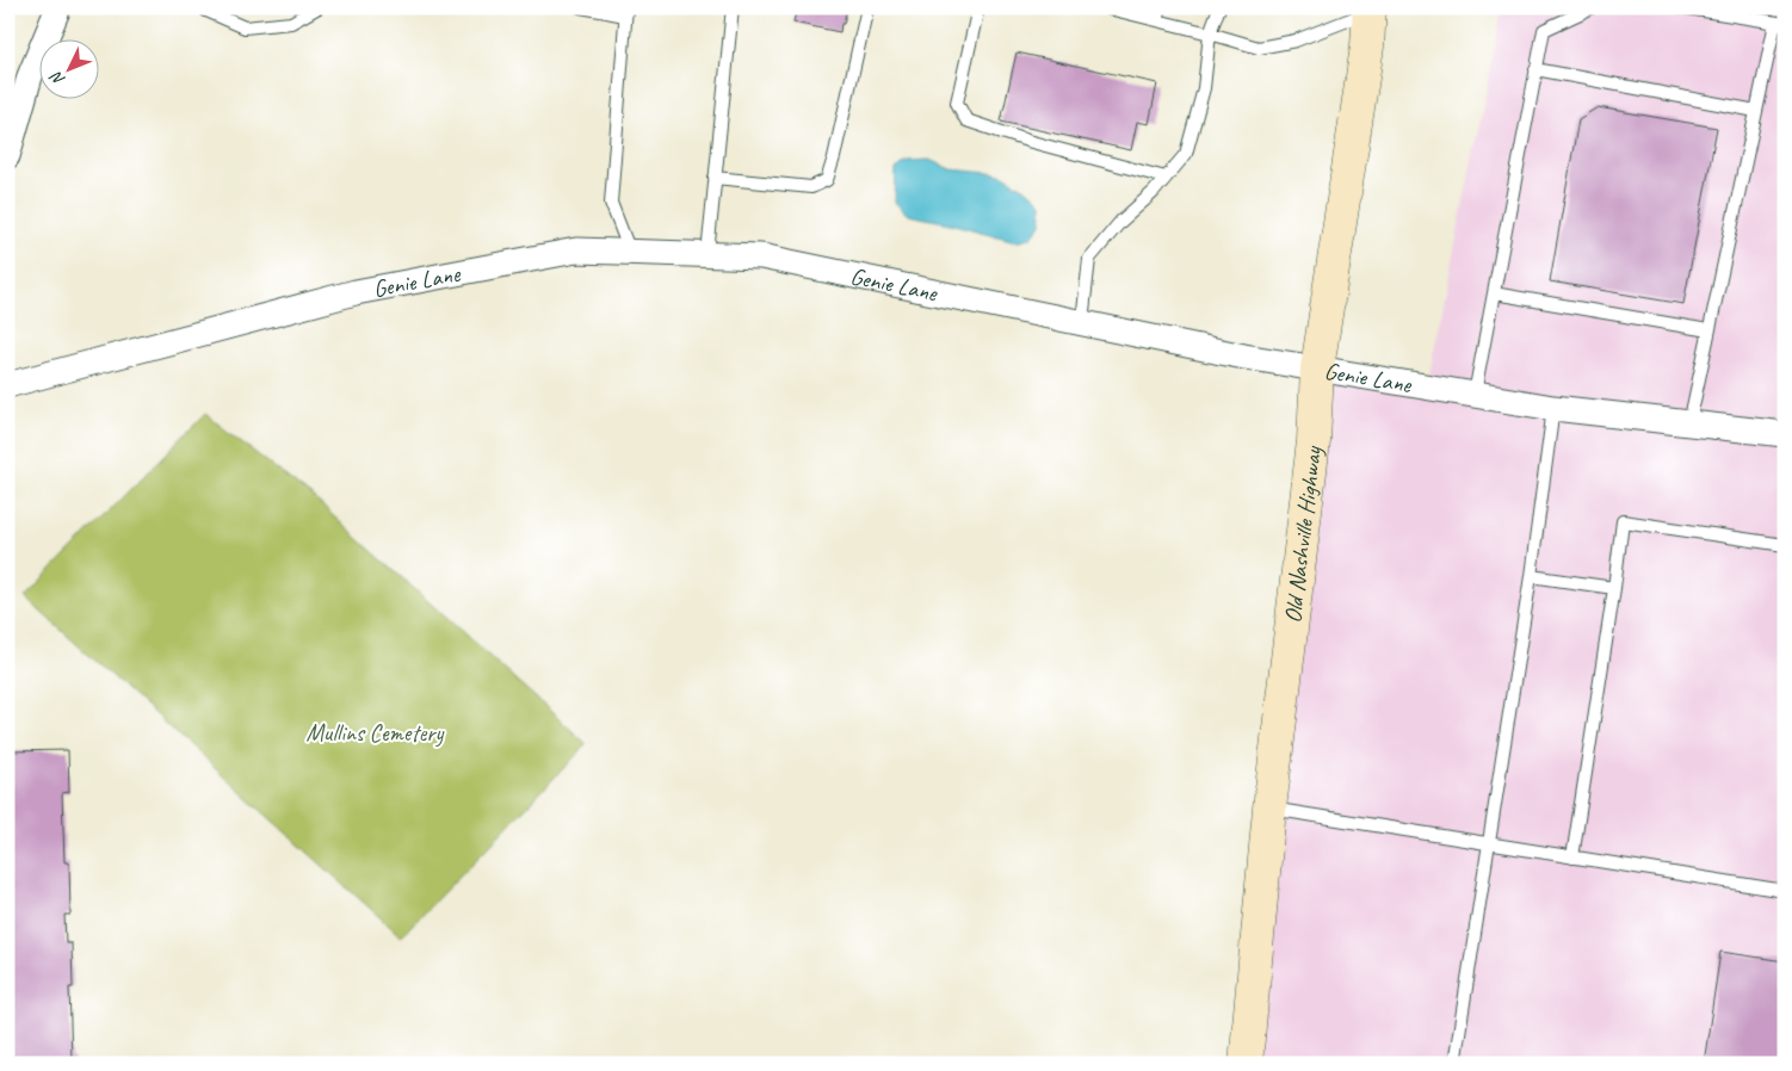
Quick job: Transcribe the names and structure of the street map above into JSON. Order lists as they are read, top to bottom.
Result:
{
  "streets": {
    "main road": ["Old Nashville Highway"],
    "street": ["Genie Lane"]
  },
  "crossings": [
    ["Genie Lane", "Old Nashville Highway"]
  ],
  "parks": ["Mullins Cemetery"],
  "north": "bottom left"
}
